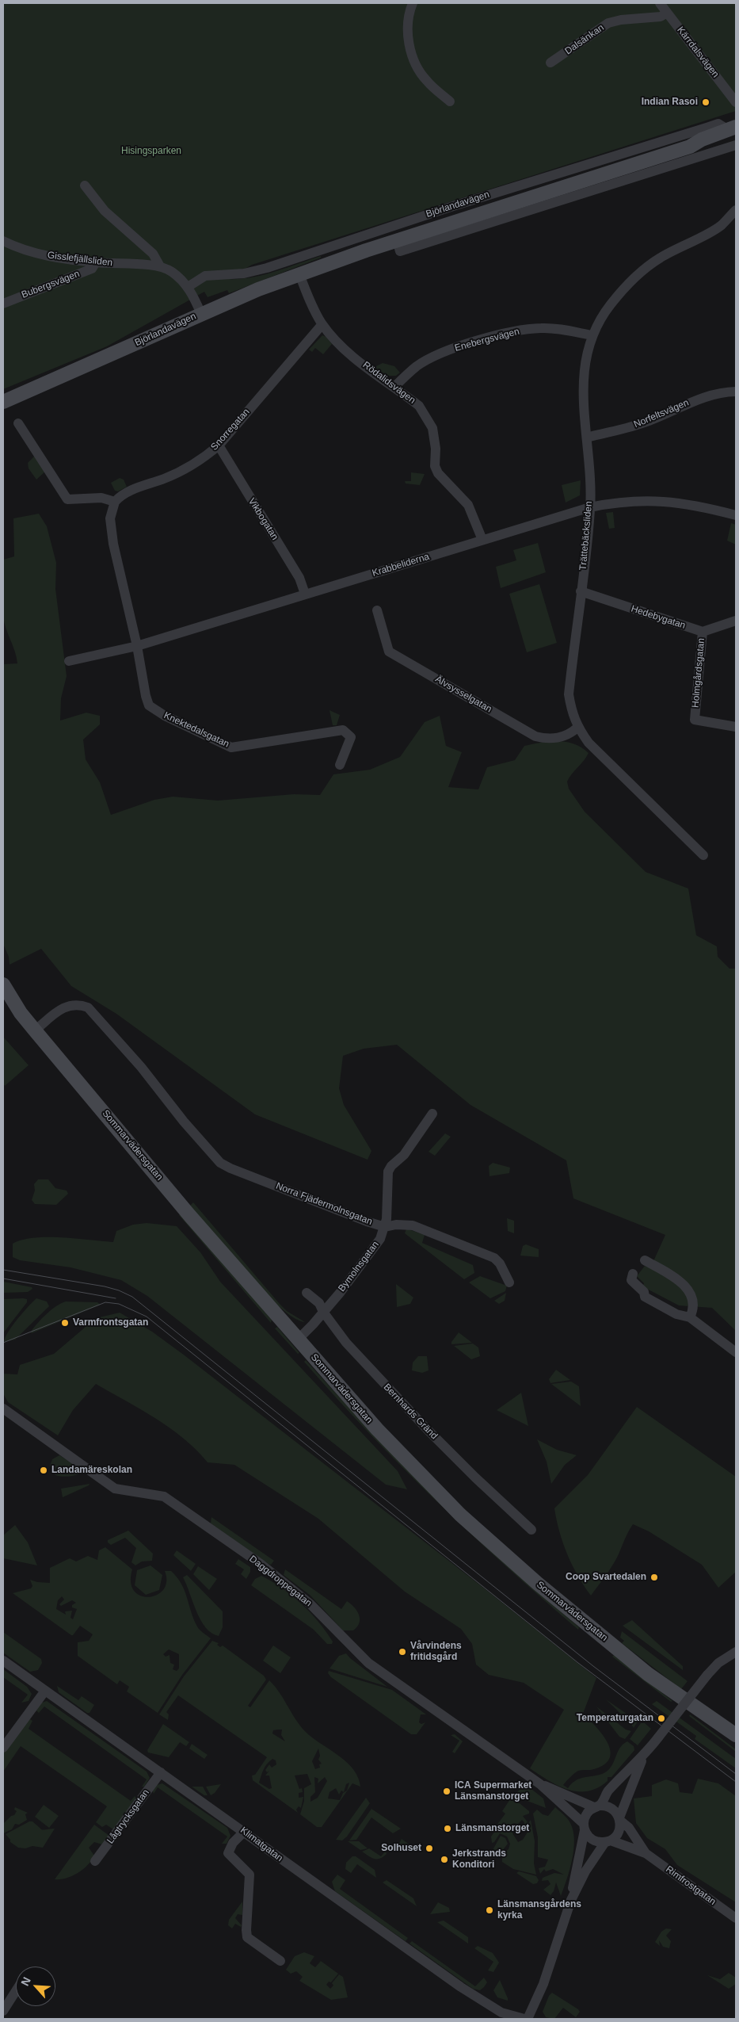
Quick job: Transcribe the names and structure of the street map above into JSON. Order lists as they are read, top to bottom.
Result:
{
  "streets": {
    "street": [
      "Dalsänkan",
      "Kärrdalsvägen",
      "Björlandavägen",
      "Gisslefjällsliden",
      "Bubergsvägen",
      "Enebergsvägen",
      "Rödalidsvägen",
      "Norfeltsvägen",
      "Snorregatan",
      "Vikbogatan",
      "Trättebäcksliden",
      "Krabbeliderna",
      "Hedebygatan",
      "Holmgårdsgatan",
      "Älvsysselgatan",
      "Knektedalsgatan",
      "Sommarvädersgatan",
      "Norra Fjädermolnsgatan",
      "Bymolnsgatan",
      "Bernhards Gränd",
      "Daggdroppegatan",
      "Lågtrycksgatan",
      "Klimatgatan",
      "Rimfrostgatan"
    ]
  },
  "crossings": [
    ["Dalsänkan", "Kärrdalsvägen"],
    ["Björlandavägen", "Gisslefjällsliden"],
    ["Björlandavägen", "Rödalidsvägen"],
    ["Gisslefjällsliden", "Bubergsvägen"],
    ["Enebergsvägen", "Rödalidsvägen"],
    ["Enebergsvägen", "Trättebäcksliden"],
    ["Rödalidsvägen", "Snorregatan"],
    ["Rödalidsvägen", "Krabbeliderna"],
    ["Norfeltsvägen", "Trättebäcksliden"],
    ["Snorregatan", "Vikbogatan"],
    ["Vikbogatan", "Krabbeliderna"],
    ["Trättebäcksliden", "Krabbeliderna"],
    ["Trättebäcksliden", "Hedebygatan"],
    ["Trättebäcksliden", "Älvsysselgatan"],
    ["Krabbeliderna", "Knektedalsgatan"],
    ["Hedebygatan", "Holmgårdsgatan"],
    ["Sommarvädersgatan", "Norra Fjädermolnsgatan"],
    ["Norra Fjädermolnsgatan", "Bymolnsgatan"],
    ["Bymolnsgatan", "Bernhards Gränd"],
    ["Daggdroppegatan", "Rimfrostgatan"],
    ["Lågtrycksgatan", "Klimatgatan"]
  ],
  "parks": ["Hisingsparken"],
  "places": [
    "Indian Rasoi",
    "Varmfrontsgatan",
    "Landamäreskolan",
    "Coop Svartedalen",
    "Vårvindens fritidsgård",
    "Temperaturgatan",
    "ICA Supermarket Länsmanstorget",
    "Länsmanstorget",
    "Solhuset",
    "Jerkstrands Konditori",
    "Länsmansgårdens kyrka"
  ],
  "north": "top left"
}
